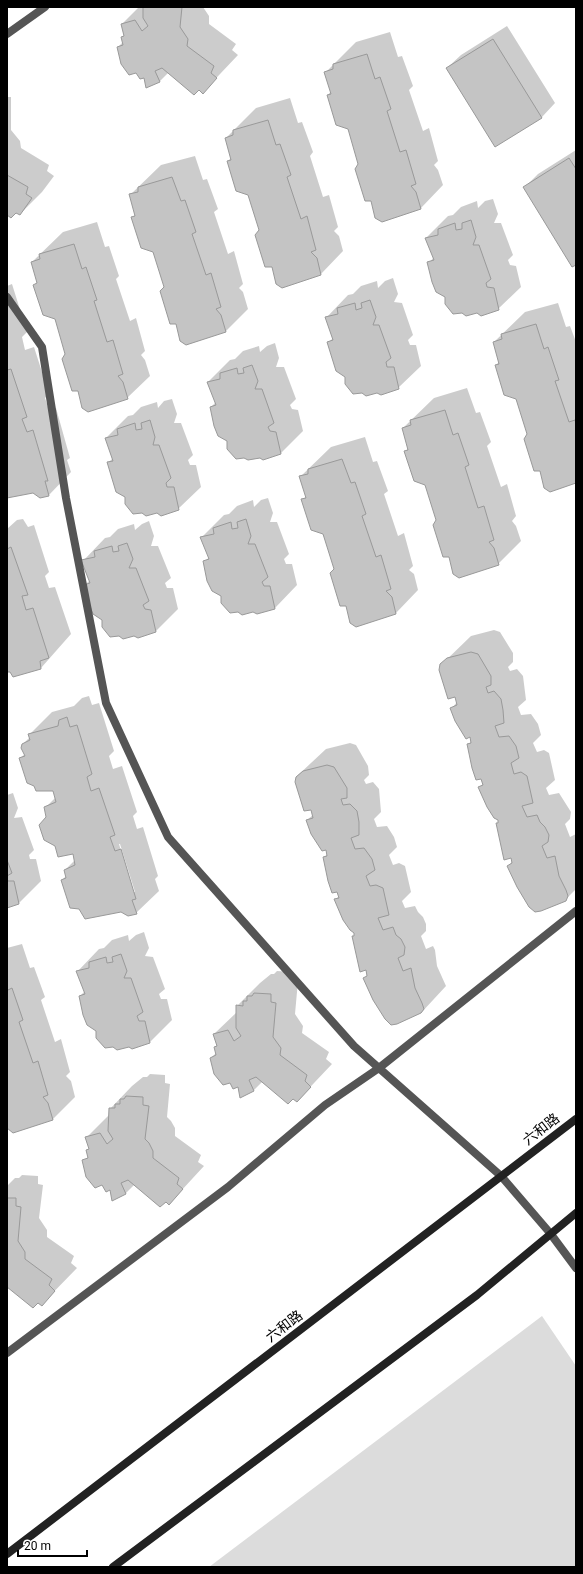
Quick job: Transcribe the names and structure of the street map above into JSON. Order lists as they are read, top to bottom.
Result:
{
  "streets": {
    "main road": ["六和路"]
  },
  "scale_bar": "20 m"
}
